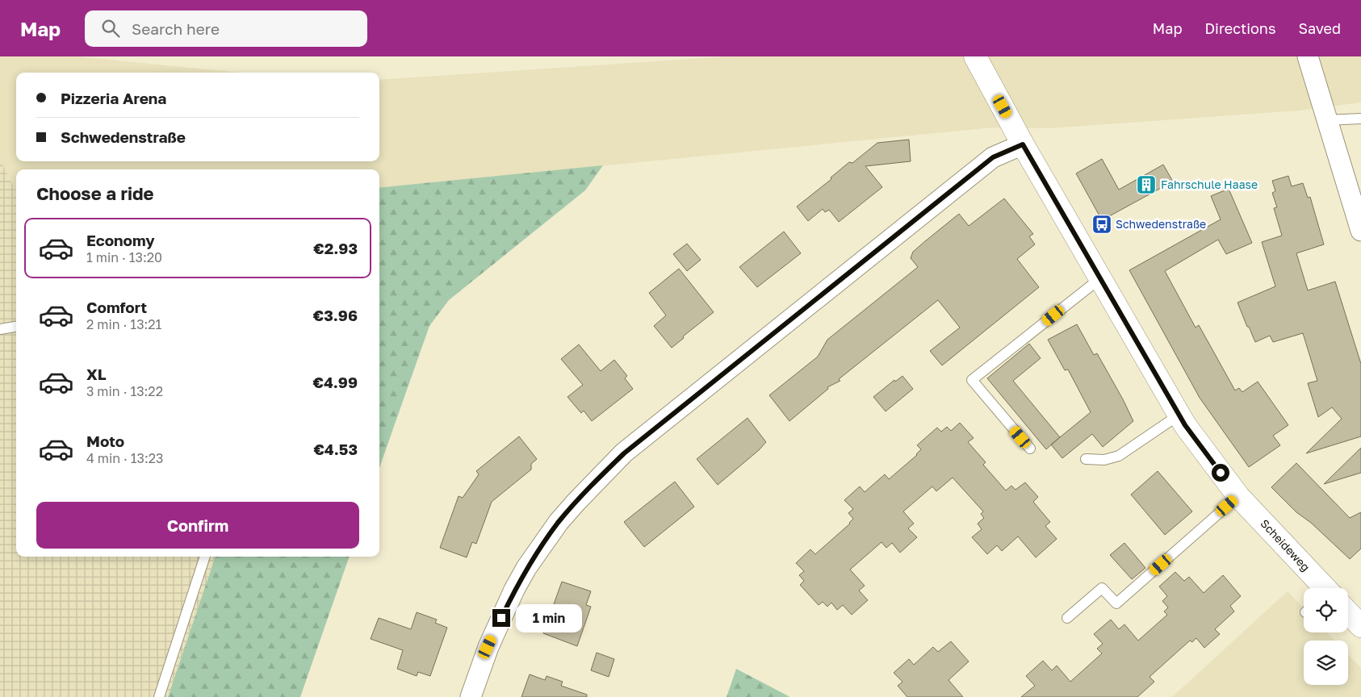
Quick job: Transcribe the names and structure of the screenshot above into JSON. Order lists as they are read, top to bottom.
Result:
{
  "streets": {
    "street": ["Scheideweg"]
  },
  "places": {
    "building": ["Fahrschule Haase"],
    "bus stop": ["Schwedenstraße"]
  },
  "page": {
    "header": "Map",
    "search": "Search here",
    "nav": ["Map", "Directions", "Saved"],
    "banner": ["Pizzeria Arena", "Schwedenstraße"],
    "heading": "Choose a ride",
    "list": [
      {
        "name": "Economy",
        "note": "1 min · 13:20",
        "value": "€2.93"
      },
      {
        "name": "Comfort",
        "note": "2 min · 13:21",
        "value": "€3.96"
      },
      {
        "name": "XL",
        "note": "3 min · 13:22",
        "value": "€4.99"
      },
      {
        "name": "Moto",
        "note": "4 min · 13:23",
        "value": "€4.53"
      }
    ],
    "buttons": "Confirm",
    "bubble": "1 min"
  }
}
